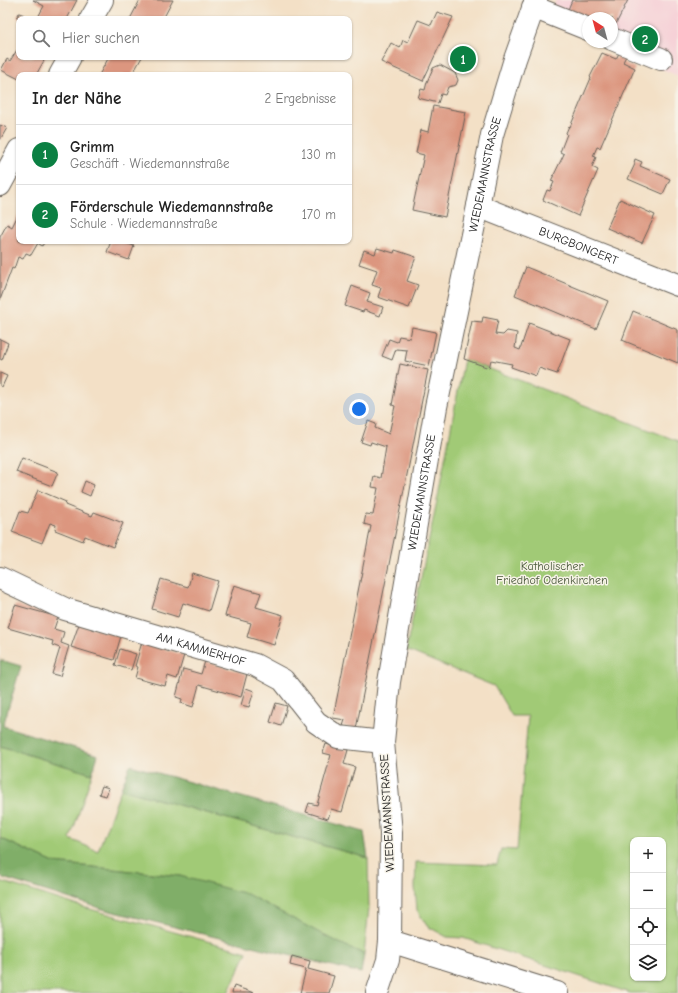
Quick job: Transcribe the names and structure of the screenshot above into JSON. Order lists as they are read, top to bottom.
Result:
{
  "streets": {
    "street": ["WIEDEMANNSTRASSE", "BURGBONGERT", "AM KAMMERHOF"]
  },
  "crossings": [
    ["WIEDEMANNSTRASSE", "BURGBONGERT"],
    ["WIEDEMANNSTRASSE", "AM KAMMERHOF"]
  ],
  "parks": ["Katholischer Friedhof Odenkirchen"],
  "north": "top left",
  "page": {
    "search": "Hier suchen",
    "pins": ["2", "1"],
    "heading": ["In der Nähe", "2 Ergebnisse"],
    "list": [
      {
        "mark": "1",
        "name": "Grimm",
        "note": "Geschäft · Wiedemannstraße",
        "value": "130 m"
      },
      {
        "mark": "2",
        "name": "Förderschule Wiedemannstraße",
        "note": "Schule · Wiedemannstraße",
        "value": "170 m"
      }
    ],
    "map_buttons": ["+", "−"]
  }
}
